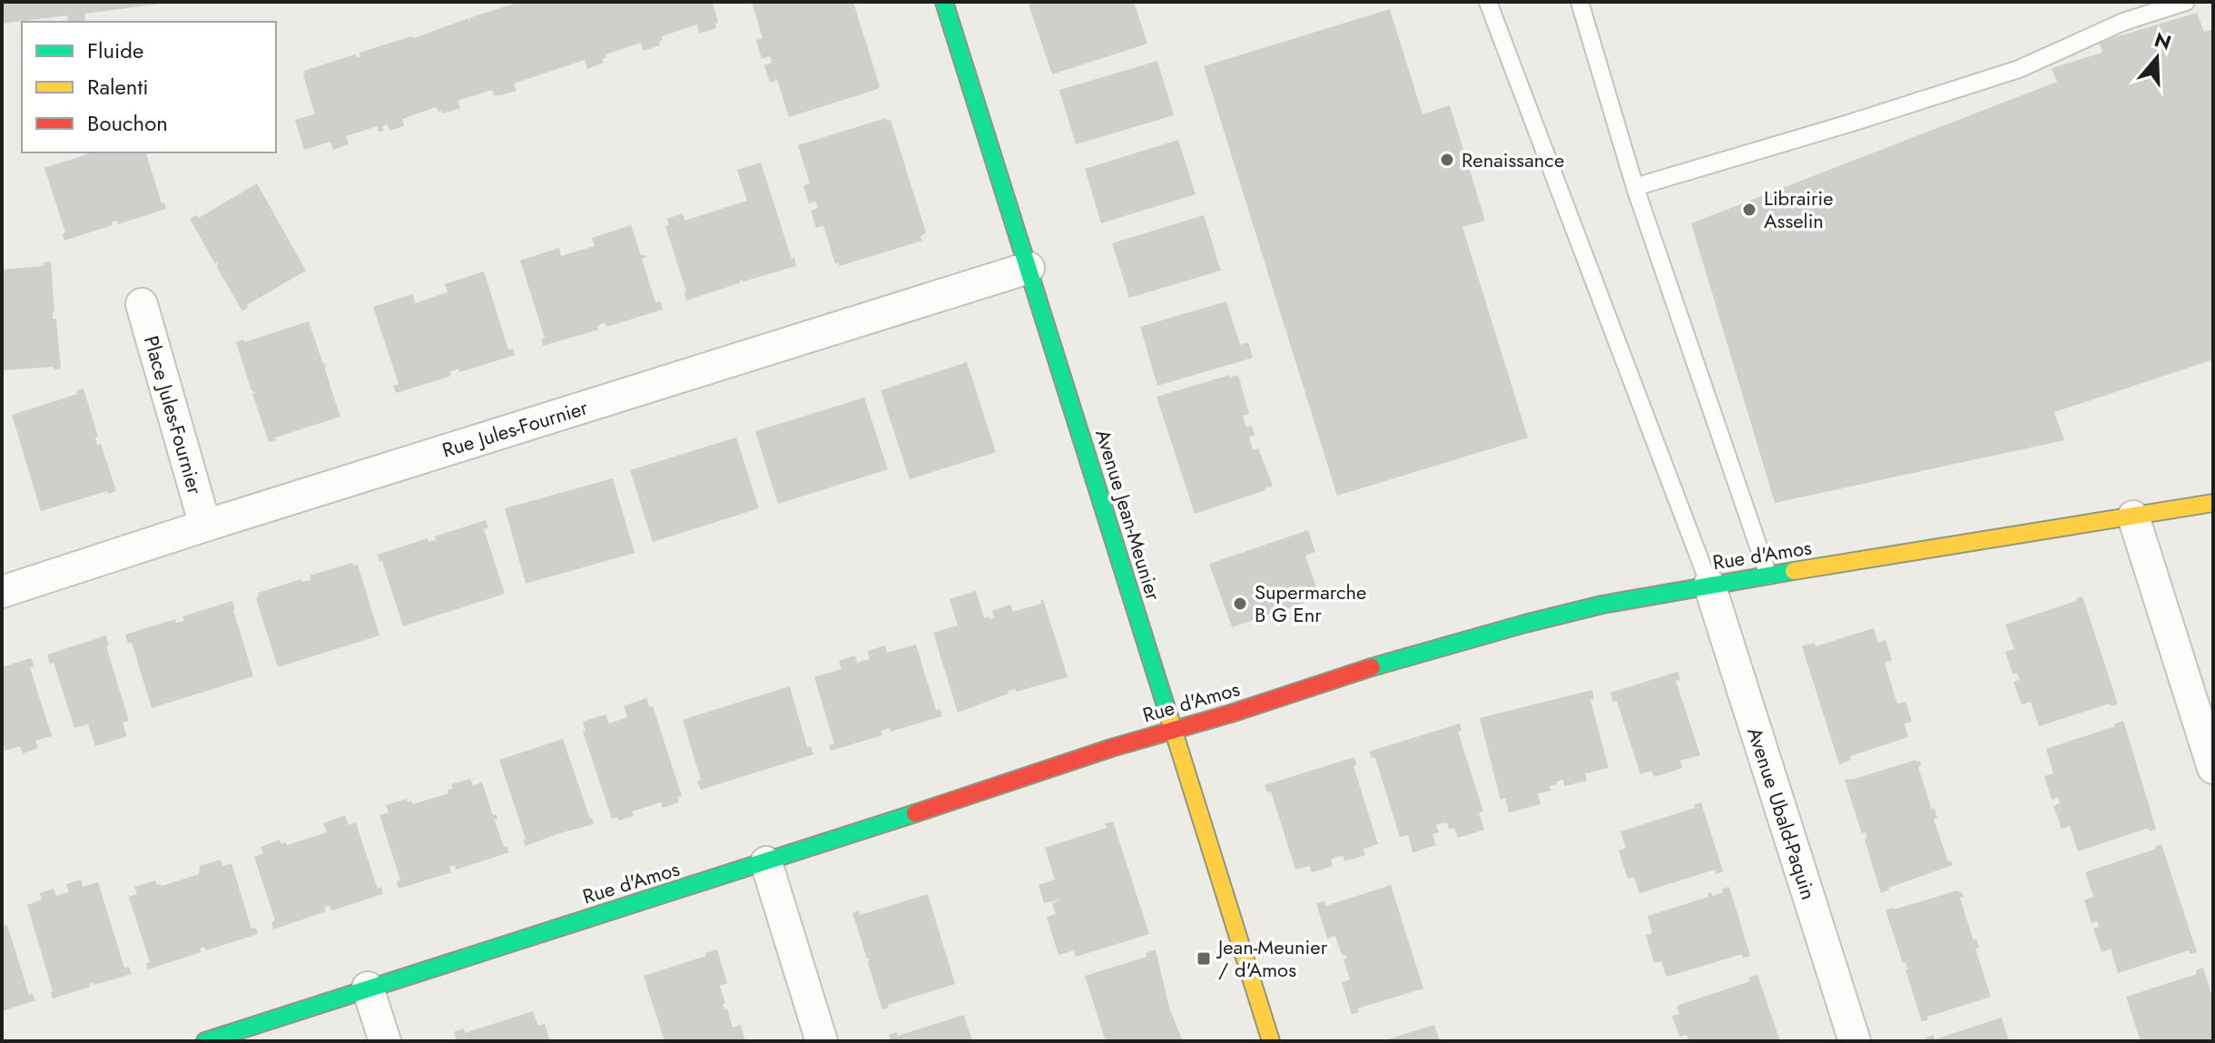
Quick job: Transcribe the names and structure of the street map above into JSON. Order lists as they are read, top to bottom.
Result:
{
  "streets": {
    "street": [
      "Place Jules-Fournier",
      "Rue Jules-Fournier",
      "Avenue Jean-Meunier",
      "Rue d'Amos",
      "Avenue Ubald-Paquin"
    ]
  },
  "crossings": [
    ["Place Jules-Fournier", "Rue Jules-Fournier"],
    ["Rue Jules-Fournier", "Avenue Jean-Meunier"],
    ["Avenue Jean-Meunier", "Rue d'Amos"],
    ["Rue d'Amos", "Avenue Ubald-Paquin"]
  ],
  "places": {
    "other": ["Renaissance", "Librairie Asselin", "Supermarche B G Enr"],
    "transit": ["Jean-Meunier / d'Amos"]
  },
  "legend": ["Fluide", "Ralenti", "Bouchon"],
  "north": "top"
}
